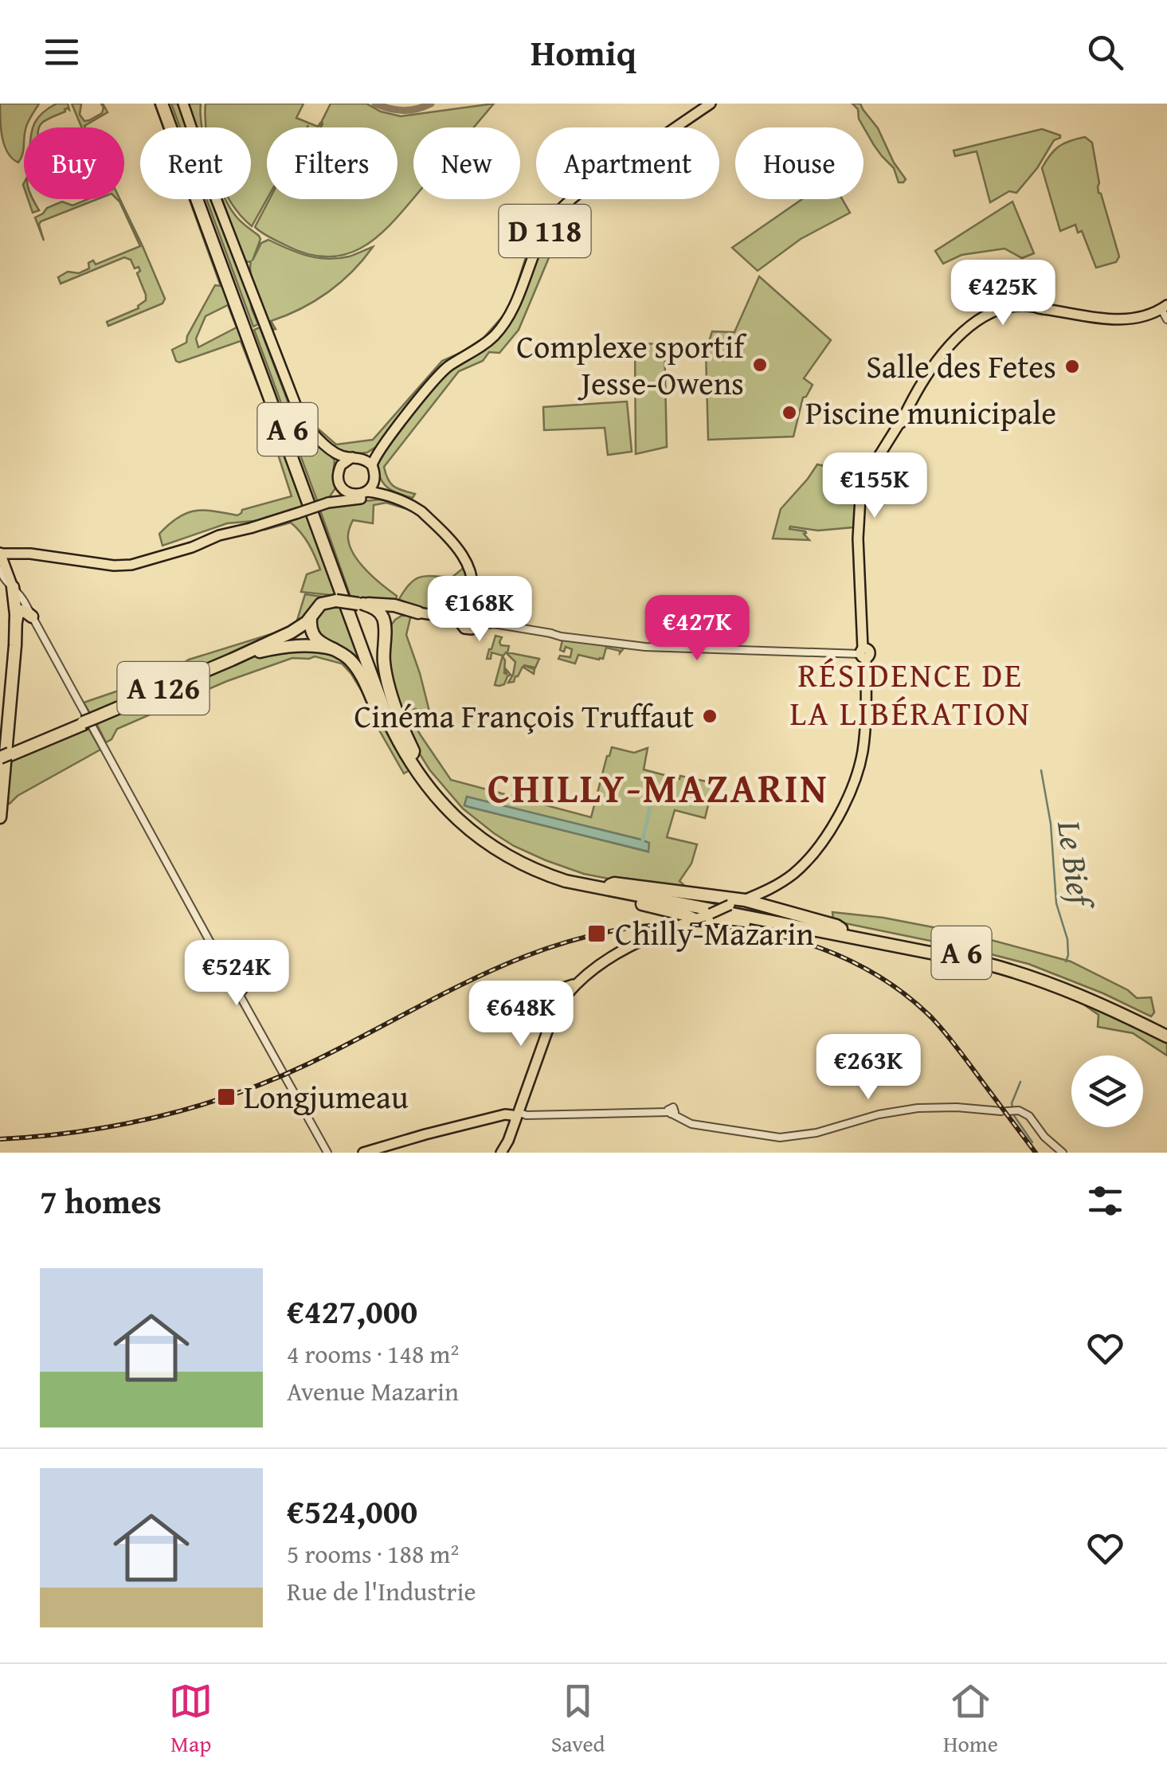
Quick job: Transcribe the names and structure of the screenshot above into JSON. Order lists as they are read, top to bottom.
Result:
{
  "streets": {
    "highway": ["A 6", "A 126"],
    "main road": ["D 118"]
  },
  "districts": ["RÉSIDENCE DE LA LIBÉRATION", "CHILLY-MAZARIN"],
  "water": ["Le Bief"],
  "places": {
    "other": [
      "Complexe sportif Jesse-Owens",
      "Salle des Fetes",
      "Piscine municipale",
      "Cinéma François Truffaut"
    ],
    "transit": ["Chilly-Mazarin", "Longjumeau"]
  },
  "page": {
    "header": "Homiq",
    "chip": [
      "Buy",
      "Rent",
      "Filters",
      "New",
      "Apartment",
      "House"
    ],
    "price": [
      "€425K",
      "€155K",
      "€168K",
      "€427K",
      "€524K",
      "€648K",
      "€263K"
    ],
    "heading": "7 homes",
    "list": [
      {
        "name": "€427,000",
        "note": "4 rooms · 148 m² · Avenue Mazarin"
      },
      {
        "name": "€524,000",
        "note": "5 rooms · 188 m² · Rue de l'Industrie"
      }
    ],
    "tabs": ["Map", "Saved", "Home"]
  }
}
